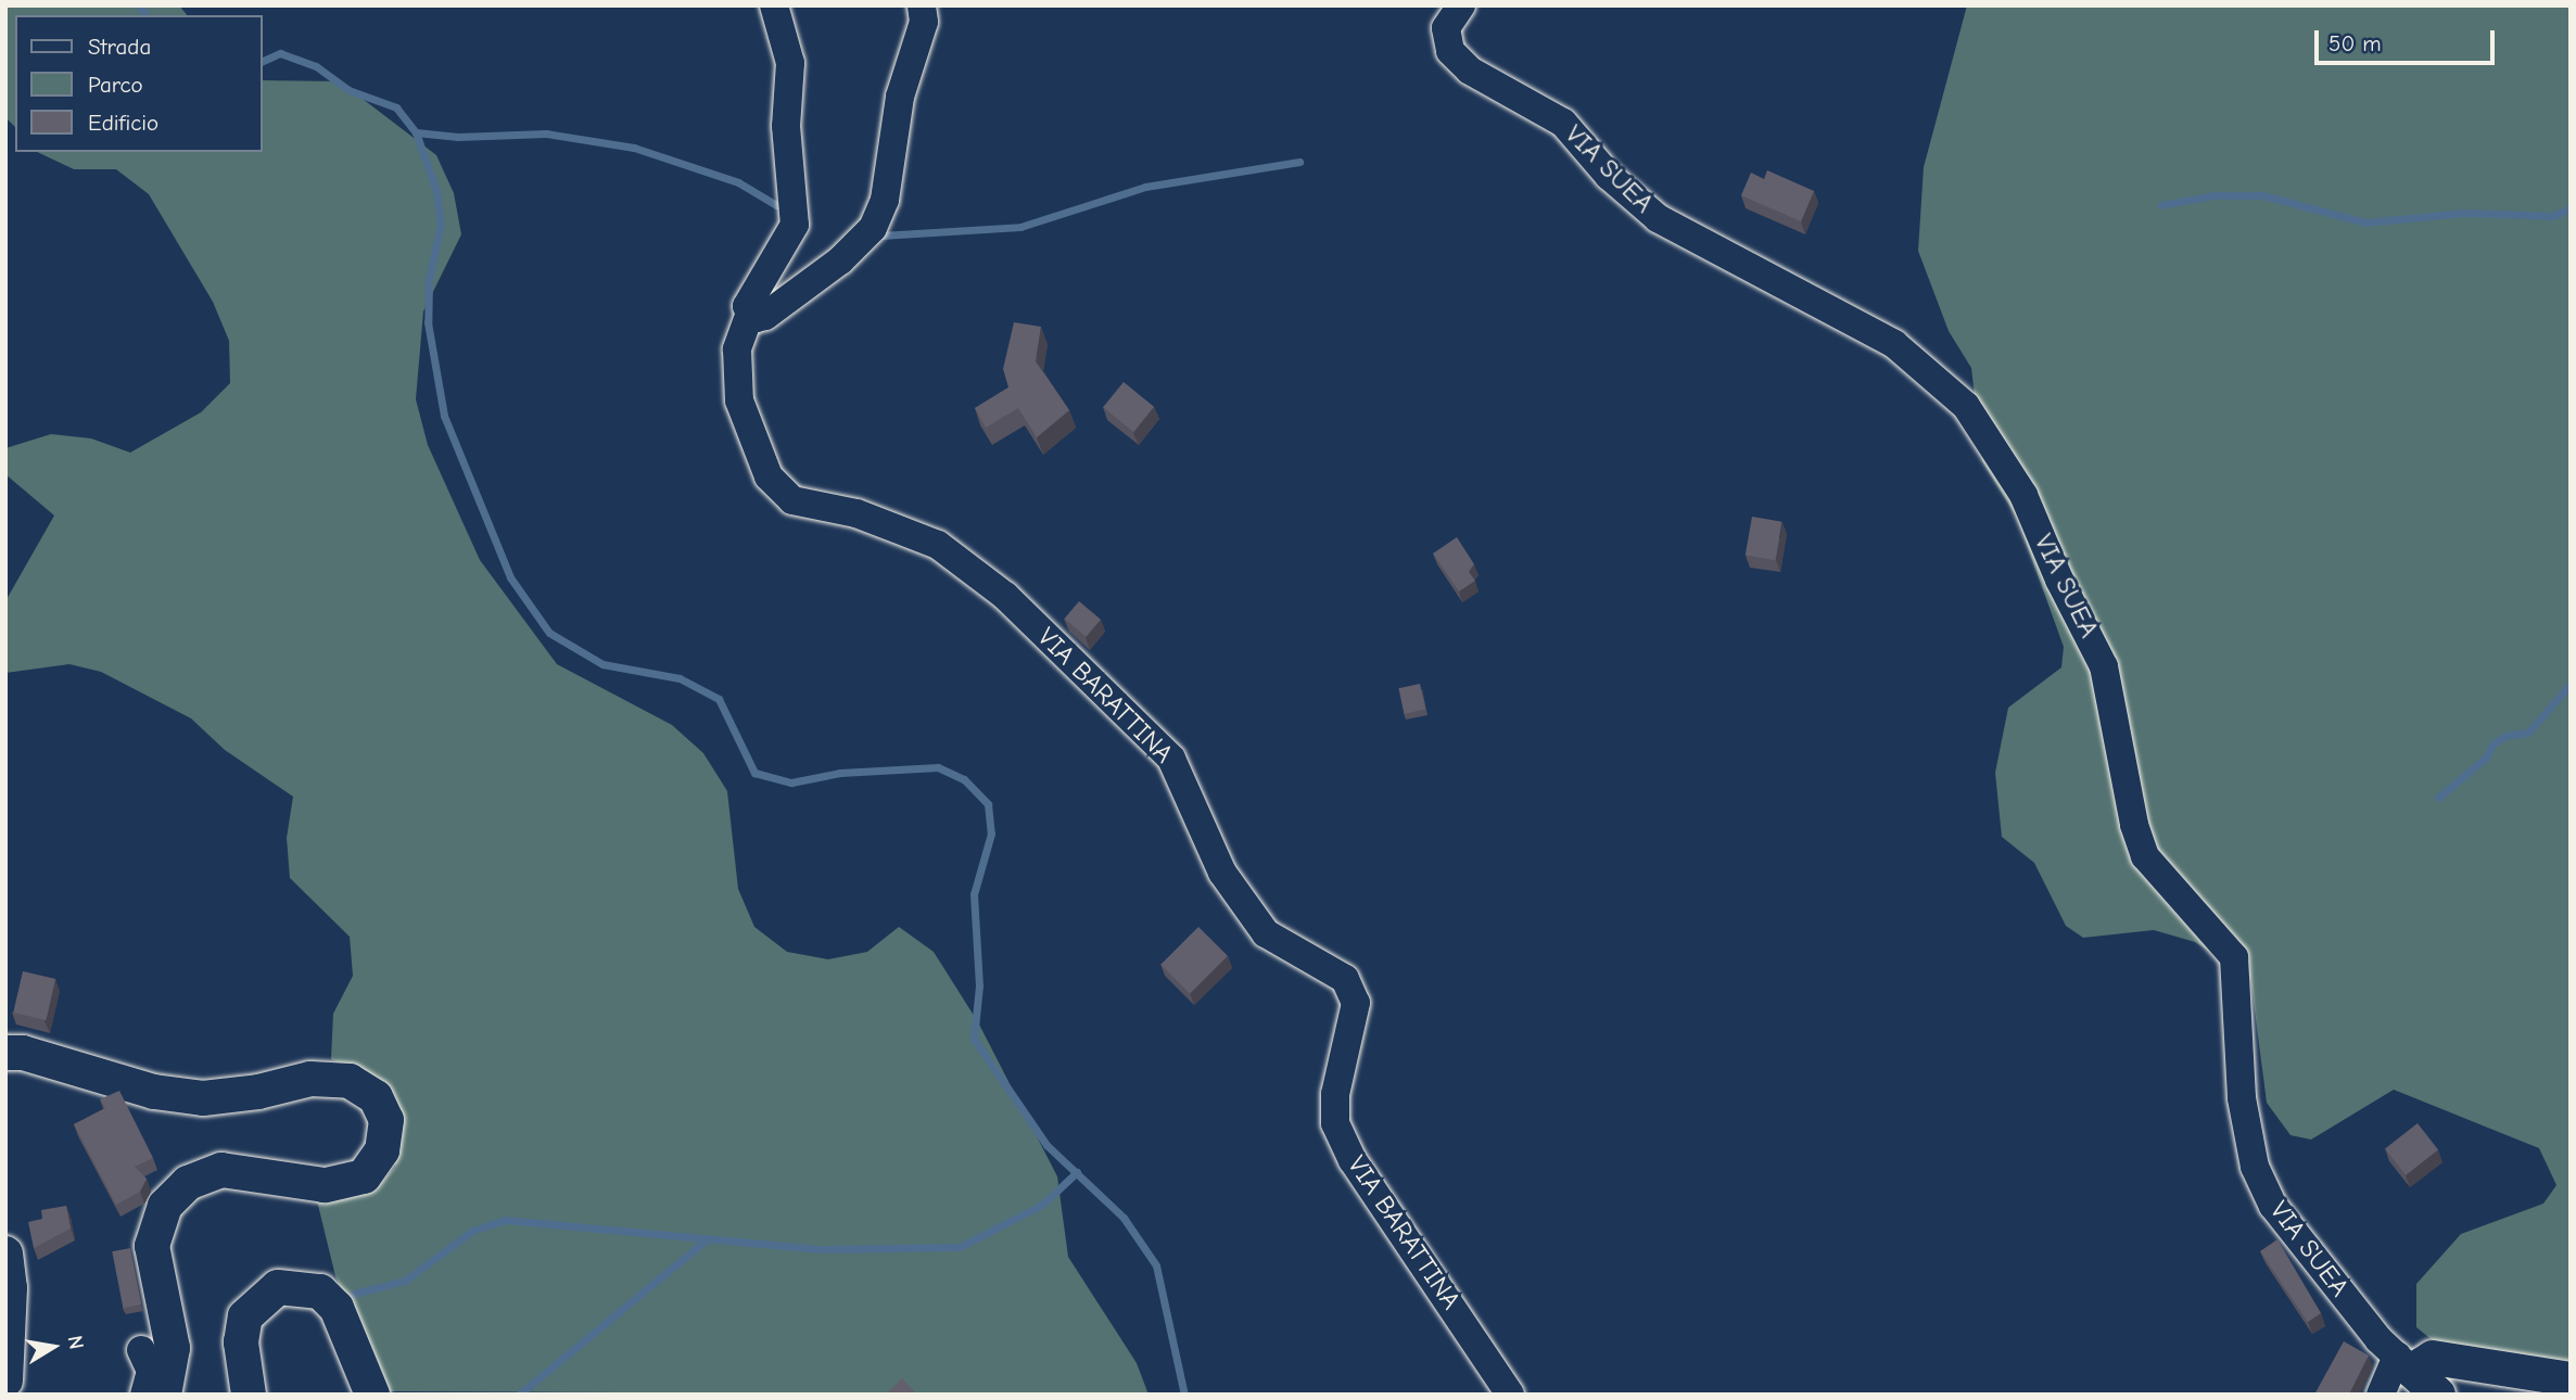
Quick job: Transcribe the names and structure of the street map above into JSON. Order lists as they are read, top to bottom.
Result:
{
  "streets": {
    "street": ["VIA SUEA", "VIA BARATTINA"]
  },
  "legend": ["Strada", "Parco", "Edificio"],
  "scale_bar": "50 m",
  "north": "right"
}
